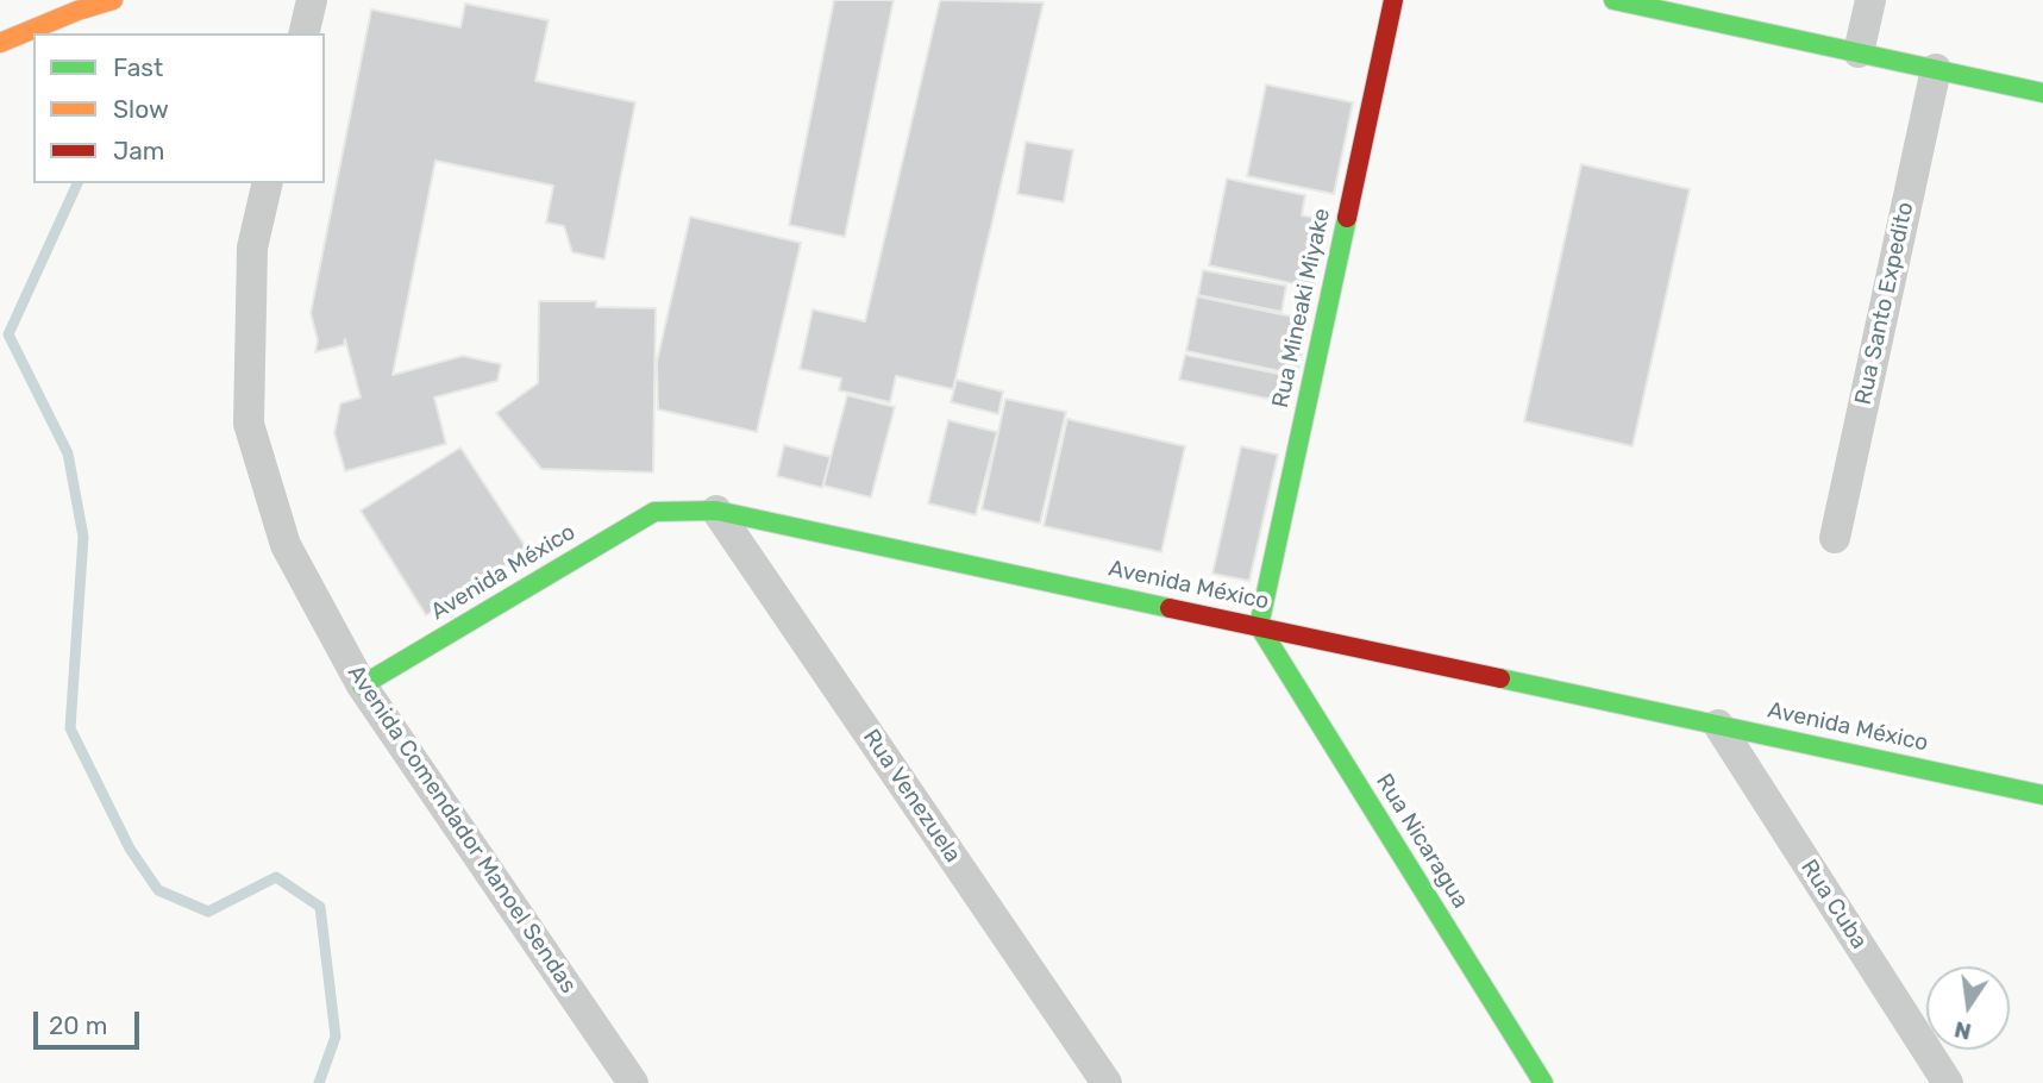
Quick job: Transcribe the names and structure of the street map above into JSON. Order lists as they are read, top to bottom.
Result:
{
  "streets": {
    "street": [
      "Rua Santo Expedito",
      "Rua Mineaki Miyake",
      "Avenida México",
      "Rua Venezuela",
      "Avenida Comendador Manoel Sendas",
      "Rua Nicaragua",
      "Rua Cuba"
    ]
  },
  "crossings": [
    ["Rua Mineaki Miyake", "Avenida México"],
    ["Rua Mineaki Miyake", "Rua Nicaragua"],
    ["Avenida México", "Rua Venezuela"],
    ["Avenida México", "Avenida Comendador Manoel Sendas"],
    ["Avenida México", "Rua Nicaragua"],
    ["Avenida México", "Rua Cuba"]
  ],
  "legend": ["Fast", "Slow", "Jam"],
  "scale_bar": "20 m",
  "north": "bottom"
}
